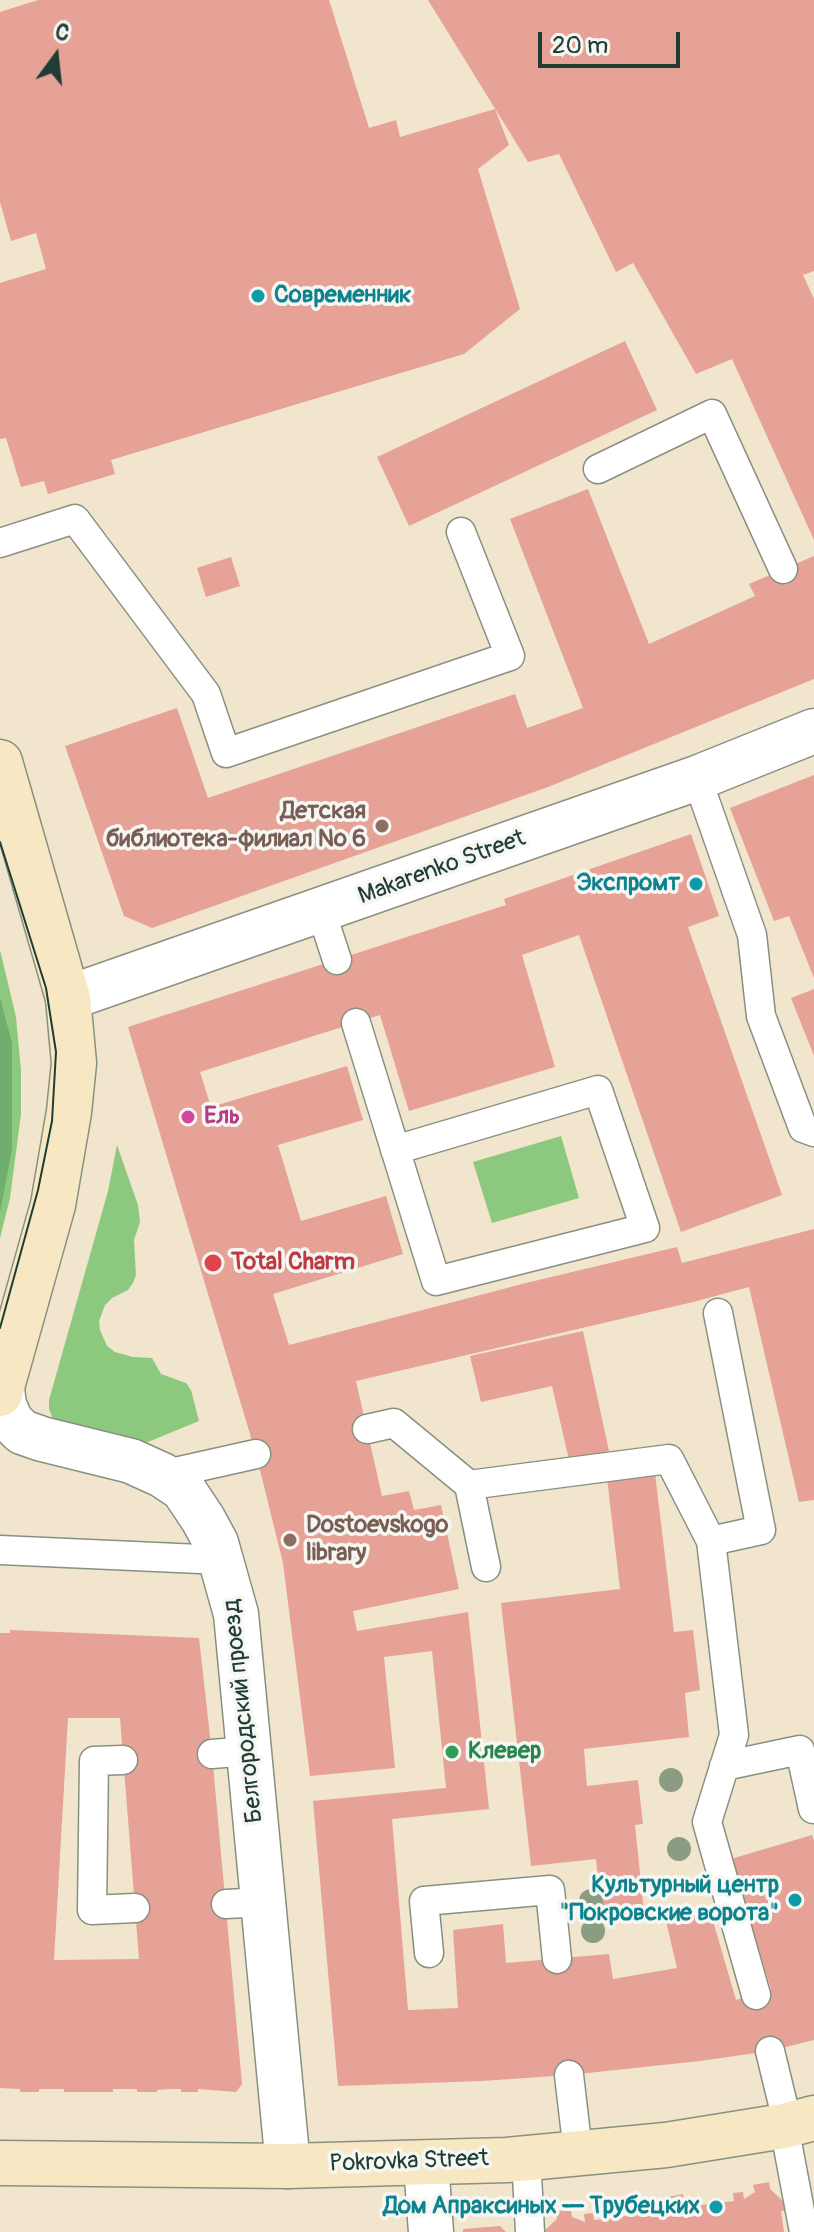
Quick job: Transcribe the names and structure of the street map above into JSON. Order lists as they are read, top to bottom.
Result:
{
  "streets": {
    "main road": ["Pokrovka Street"],
    "street": ["Makarenko Street", "Белгородский проезд"]
  },
  "crossings": [
    ["Белгородский проезд", "Pokrovka Street"]
  ],
  "places": [
    "Современник",
    "Детская библиотека-филиал № 6",
    "Экспромт",
    "Ель",
    "Total Charm",
    "Dostoevskogo library",
    "Клевер",
    "Культурный центр \"Покровские ворота\"",
    "Дом Апраксиных — Трубецких"
  ],
  "scale_bar": "20 m",
  "north": "top"
}
